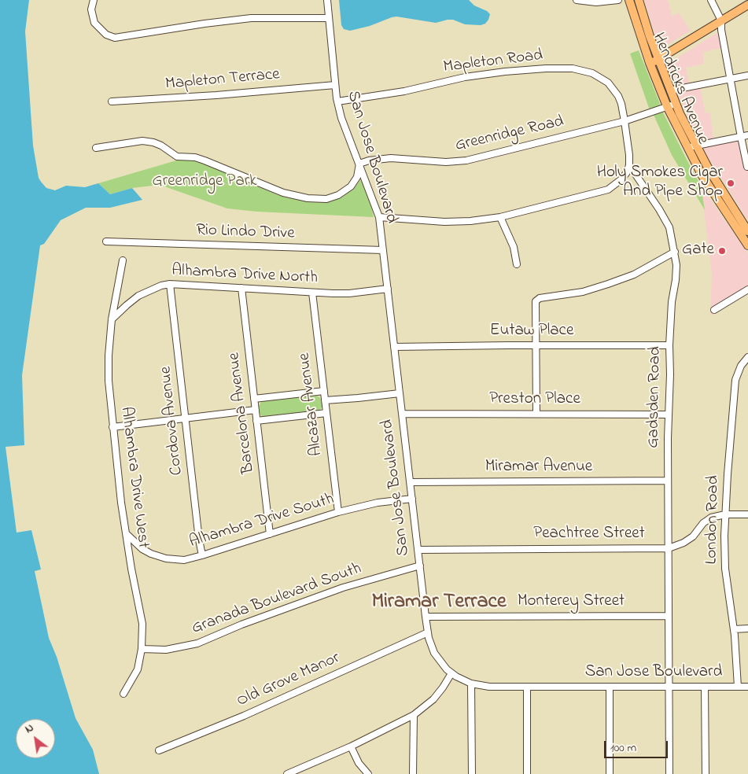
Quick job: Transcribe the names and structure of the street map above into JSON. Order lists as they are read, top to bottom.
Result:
{
  "streets": {
    "main road": ["Hendricks Avenue"],
    "street": [
      "Mapleton Road",
      "Mapleton Terrace",
      "Greenridge Road",
      "San Jose Boulevard",
      "Rio Lindo Drive",
      "Alhambra Drive North",
      "Eutaw Place",
      "Gadsden Road",
      "Preston Place",
      "Alcazar Avenue",
      "Barcelona Avenue",
      "Cordova Avenue",
      "Miramar Avenue",
      "Alhambra Drive West",
      "London Road",
      "Alhambra Drive South",
      "Peachtree Street",
      "Granada Boulevard South",
      "Monterey Street",
      "Old Grove Manor"
    ]
  },
  "crossings": [
    ["Mapleton Road", "Greenridge Road"],
    ["Mapleton Road", "San Jose Boulevard"],
    ["Mapleton Terrace", "San Jose Boulevard"],
    ["Hendricks Avenue", "Greenridge Road"],
    ["Greenridge Road", "San Jose Boulevard"],
    ["San Jose Boulevard", "Rio Lindo Drive"],
    ["San Jose Boulevard", "Alhambra Drive North"],
    ["San Jose Boulevard", "Eutaw Place"],
    ["San Jose Boulevard", "Gadsden Road"],
    ["San Jose Boulevard", "Preston Place"],
    ["San Jose Boulevard", "Miramar Avenue"],
    ["San Jose Boulevard", "London Road"],
    ["San Jose Boulevard", "Alhambra Drive South"],
    ["San Jose Boulevard", "Peachtree Street"],
    ["San Jose Boulevard", "Granada Boulevard South"],
    ["San Jose Boulevard", "Monterey Street"],
    ["San Jose Boulevard", "Old Grove Manor"],
    ["Alhambra Drive North", "Alcazar Avenue"],
    ["Alhambra Drive North", "Barcelona Avenue"],
    ["Alhambra Drive North", "Cordova Avenue"],
    ["Alhambra Drive North", "Alhambra Drive West"],
    ["Eutaw Place", "Gadsden Road"],
    ["Gadsden Road", "Preston Place"],
    ["Gadsden Road", "Miramar Avenue"],
    ["Gadsden Road", "Peachtree Street"],
    ["Gadsden Road", "Monterey Street"],
    ["Alcazar Avenue", "Alhambra Drive South"],
    ["Barcelona Avenue", "Alhambra Drive South"],
    ["Cordova Avenue", "Alhambra Drive South"],
    ["Alhambra Drive West", "Alhambra Drive South"],
    ["Alhambra Drive West", "Granada Boulevard South"],
    ["London Road", "Peachtree Street"]
  ],
  "districts": ["Miramar Terrace"],
  "parks": ["Greenridge Park"],
  "places": ["Holy Smokes Cigar And Pipe Shop", "Gate"],
  "scale_bar": "100 m",
  "north": "top left"
}
